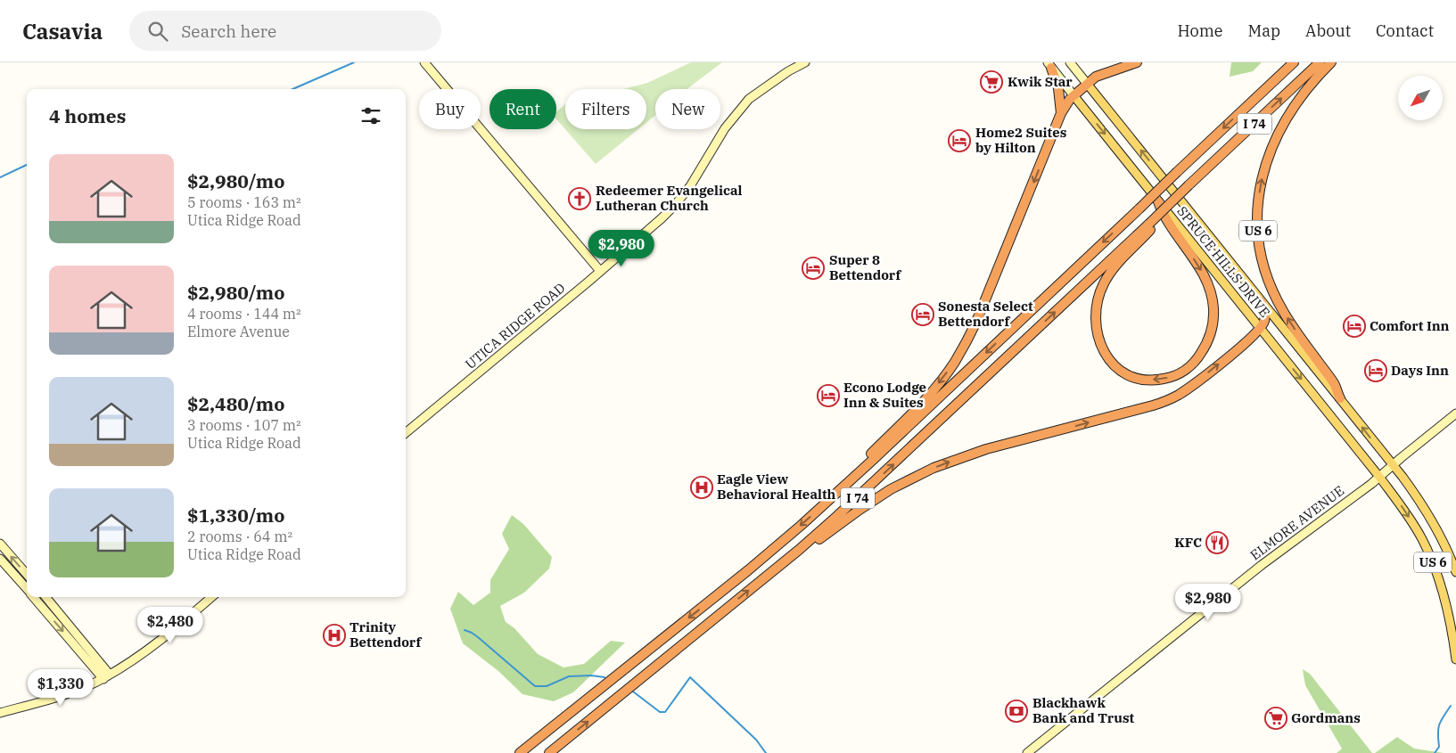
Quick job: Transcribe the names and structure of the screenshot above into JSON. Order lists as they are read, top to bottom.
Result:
{
  "streets": {
    "highway": ["I 74", "US 6"],
    "main road": ["SPRUCE HILLS DRIVE", "UTICA RIDGE ROAD", "ELMORE AVENUE"]
  },
  "crossings": [
    ["US 6", "SPRUCE HILLS DRIVE"],
    ["US 6", "ELMORE AVENUE"],
    ["SPRUCE HILLS DRIVE", "ELMORE AVENUE"]
  ],
  "places": {
    "supermarket": ["Kwik Star", "Gordmans"],
    "hotel": [
      "Home2 Suites by Hilton",
      "Super 8 Bettendorf",
      "Sonesta Select Bettendorf",
      "Comfort Inn",
      "Days Inn",
      "Econo Lodge Inn & Suites"
    ],
    "church": ["Redeemer Evangelical Lutheran Church"],
    "hospital": ["Eagle View Behavioral Health", "Trinity Bettendorf"],
    "restaurant": ["KFC"],
    "bank": ["Blackhawk Bank and Trust"]
  },
  "north": "bottom left",
  "page": {
    "header": "Casavia",
    "search": "Search here",
    "nav": [
      "Home",
      "Map",
      "About",
      "Contact"
    ],
    "chip": [
      "Buy",
      "Rent",
      "Filters",
      "New"
    ],
    "heading": "4 homes",
    "list": [
      {
        "name": "$2,980/mo",
        "note": "5 rooms · 163 m² · Utica Ridge Road"
      },
      {
        "name": "$2,980/mo",
        "note": "4 rooms · 144 m² · Elmore Avenue"
      },
      {
        "name": "$2,480/mo",
        "note": "3 rooms · 107 m² · Utica Ridge Road"
      },
      {
        "name": "$1,330/mo",
        "note": "2 rooms · 64 m² · Utica Ridge Road"
      }
    ],
    "price": [
      "$2,980",
      "$2,980",
      "$2,480",
      "$1,330"
    ]
  }
}
